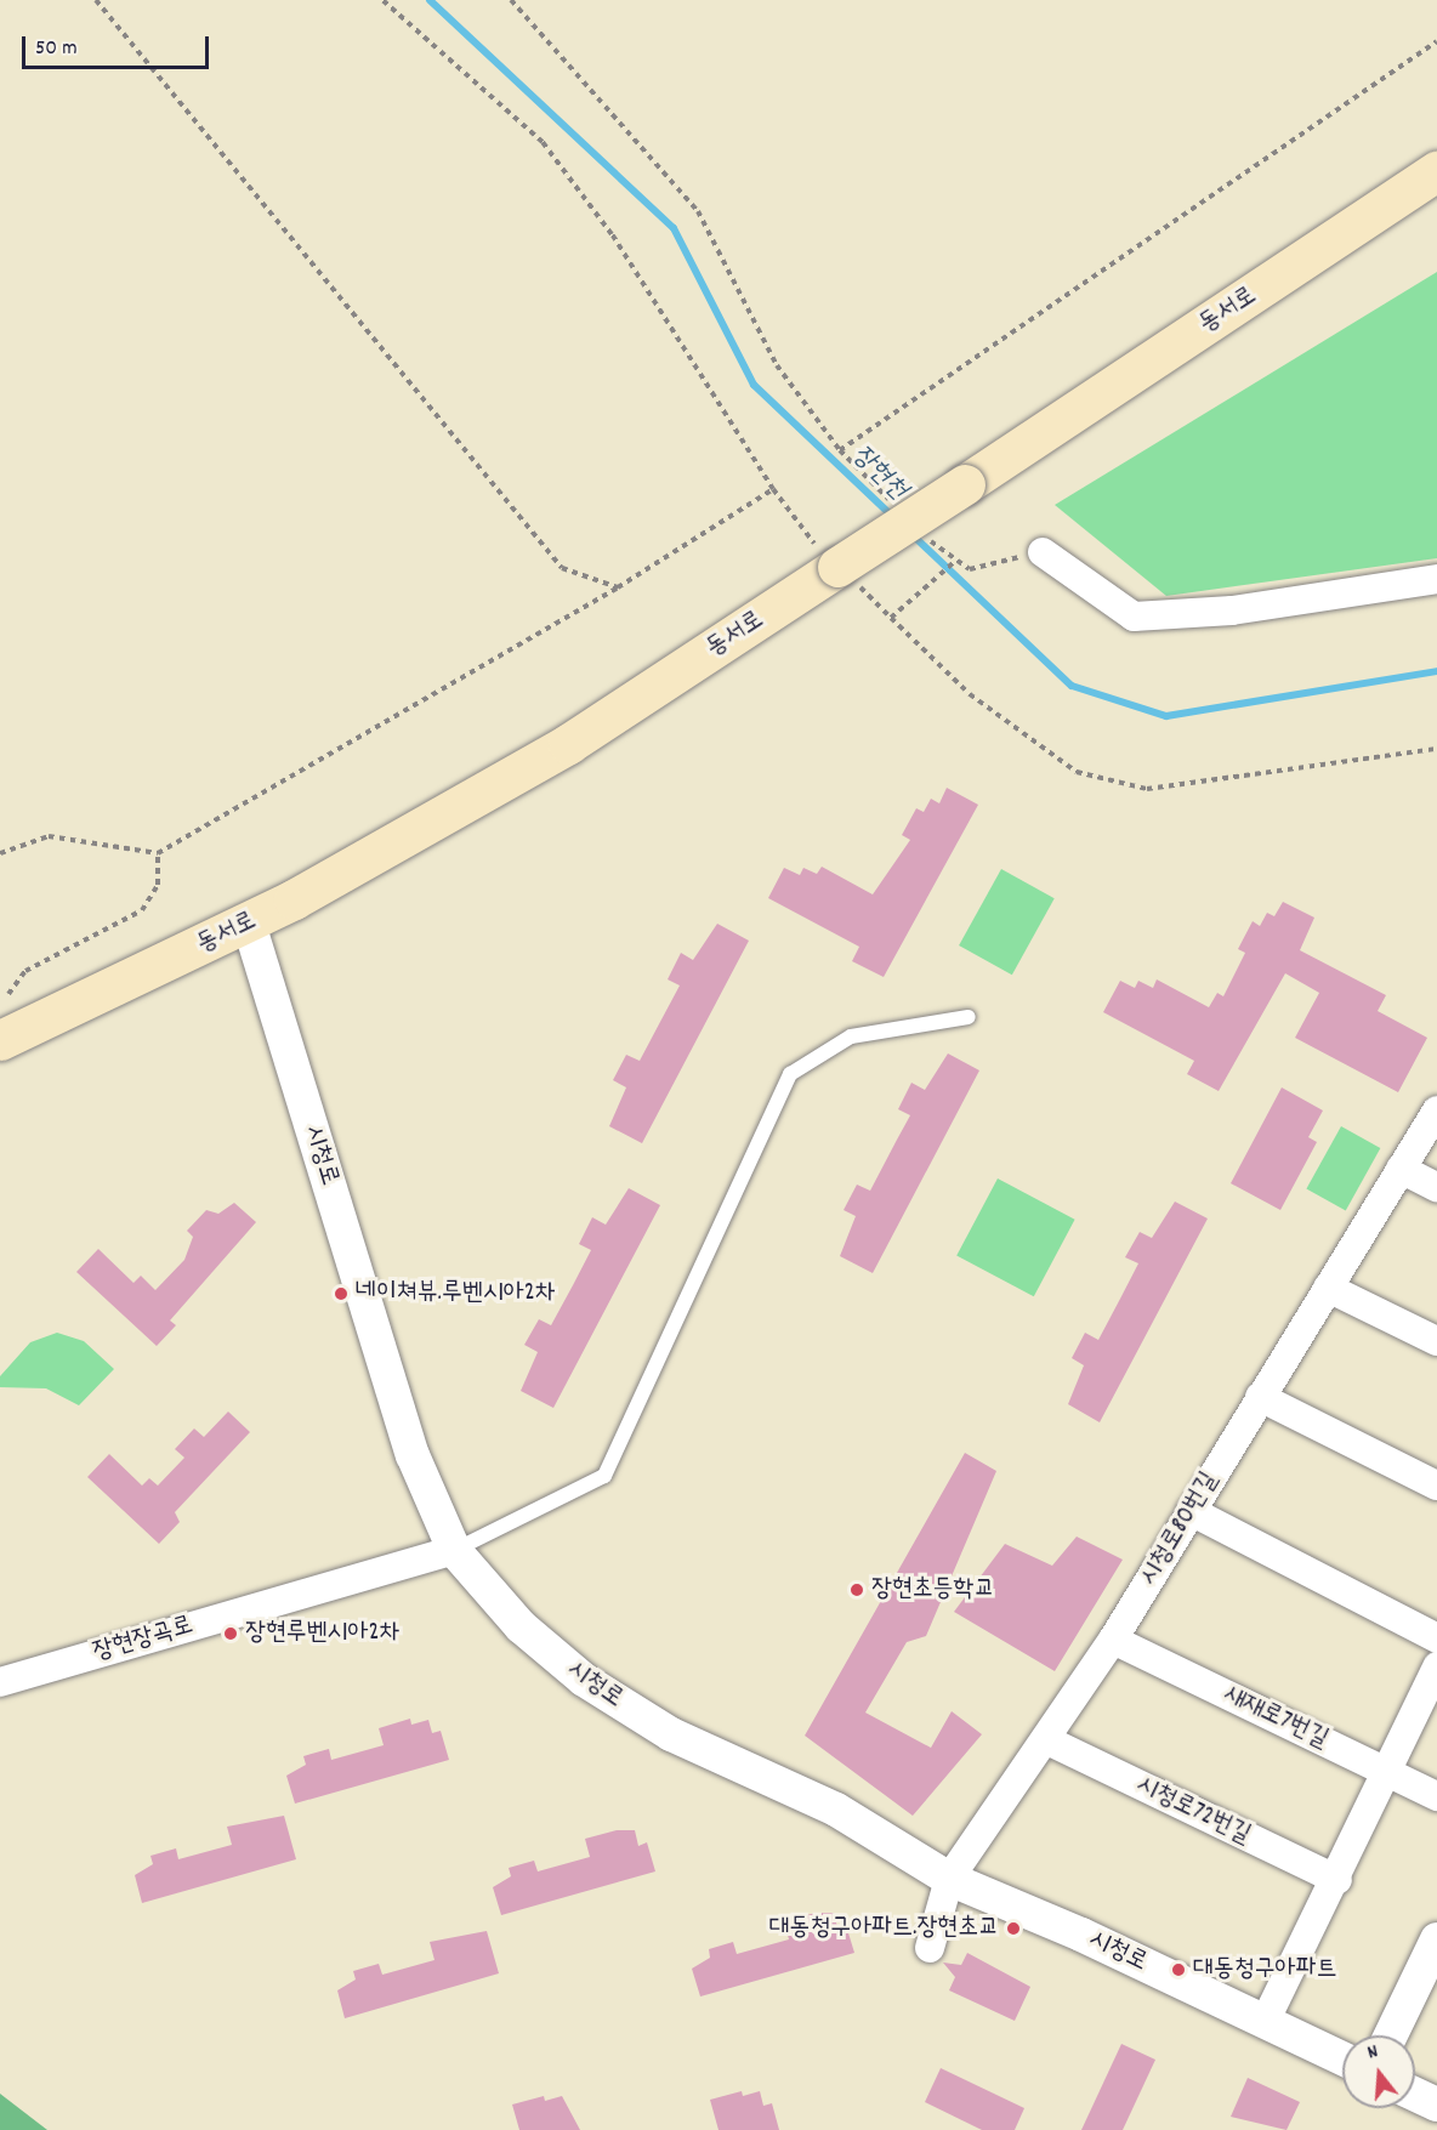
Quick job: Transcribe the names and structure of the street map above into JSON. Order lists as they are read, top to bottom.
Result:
{
  "streets": {
    "main road": ["동서로"],
    "street": [
      "시청로",
      "시청로80번길",
      "장현장곡로",
      "새재로7번길",
      "시청로72번길"
    ]
  },
  "crossings": [
    ["동서로", "시청로"],
    ["시청로", "시청로80번길"],
    ["시청로", "장현장곡로"],
    ["시청로80번길", "새재로7번길"],
    ["시청로80번길", "시청로72번길"]
  ],
  "water": ["장현천"],
  "places": [
    "네이쳐뷰.루벤시아2차",
    "장현초등학교",
    "장현루벤시아2차",
    "대동청구아파트.장현초교",
    "대동청구아파트"
  ],
  "scale_bar": "50 m",
  "north": "top"
}
